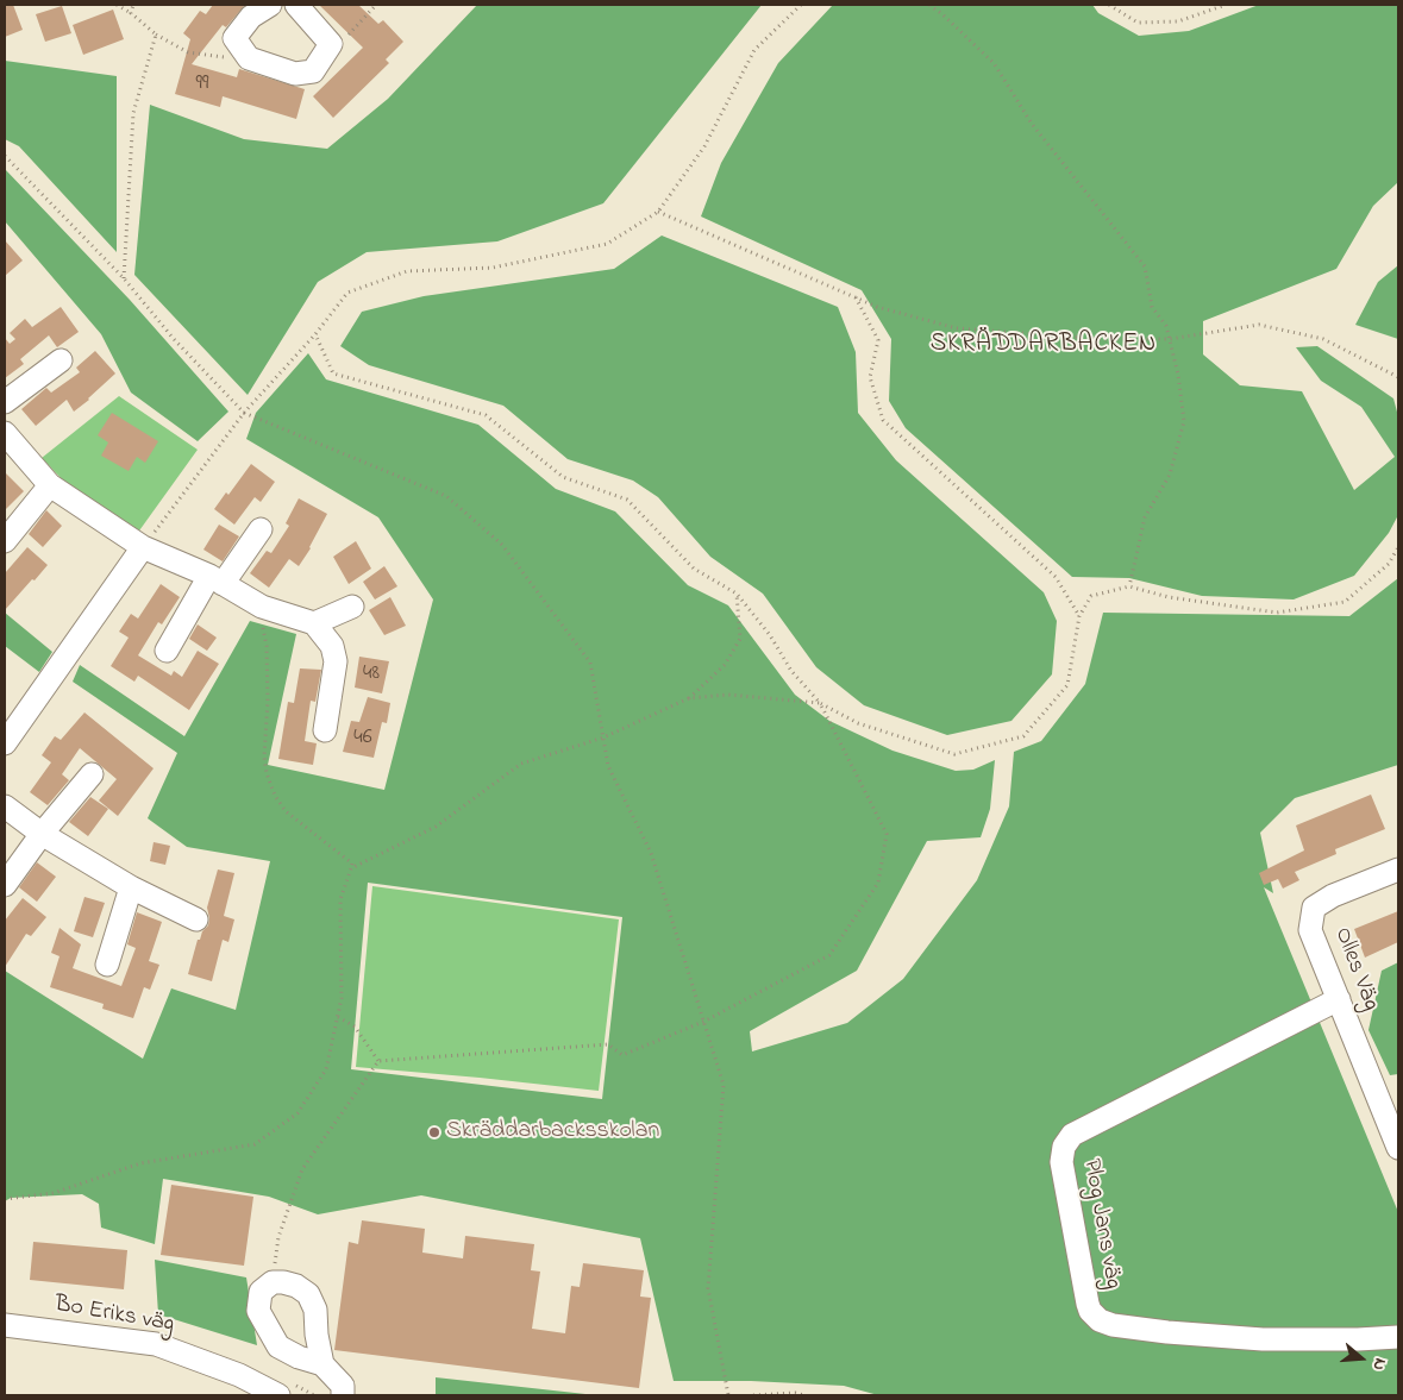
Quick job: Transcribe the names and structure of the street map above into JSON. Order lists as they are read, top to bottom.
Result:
{
  "streets": {
    "street": ["Olles Väg", "Plog Jans väg", "Bo Eriks väg"]
  },
  "crossings": [
    ["Olles Väg", "Plog Jans väg"]
  ],
  "districts": ["SKRÄDDARBACKEN"],
  "places": ["Skräddarbacksskolan"],
  "house_numbers": ["99", "48", "46"],
  "north": "right"
}
